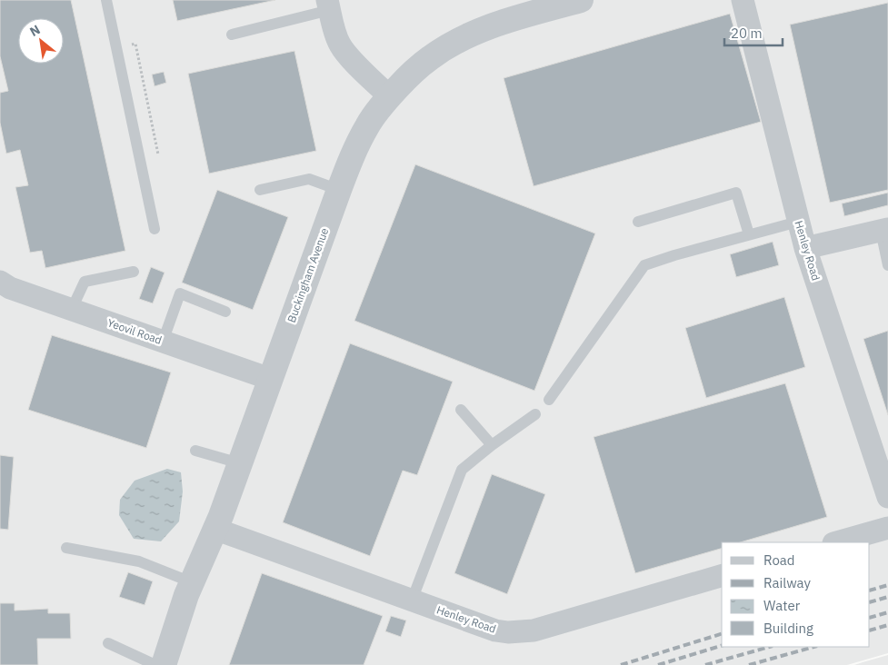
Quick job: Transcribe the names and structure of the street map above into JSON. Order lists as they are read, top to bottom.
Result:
{
  "streets": {
    "street": ["Henley Road", "Buckingham Avenue", "Yeovil Road"]
  },
  "crossings": [
    ["Henley Road", "Buckingham Avenue"],
    ["Buckingham Avenue", "Yeovil Road"]
  ],
  "legend": [
    "Road",
    "Railway",
    "Water",
    "Building"
  ],
  "scale_bar": "20 m",
  "north": "top left"
}
